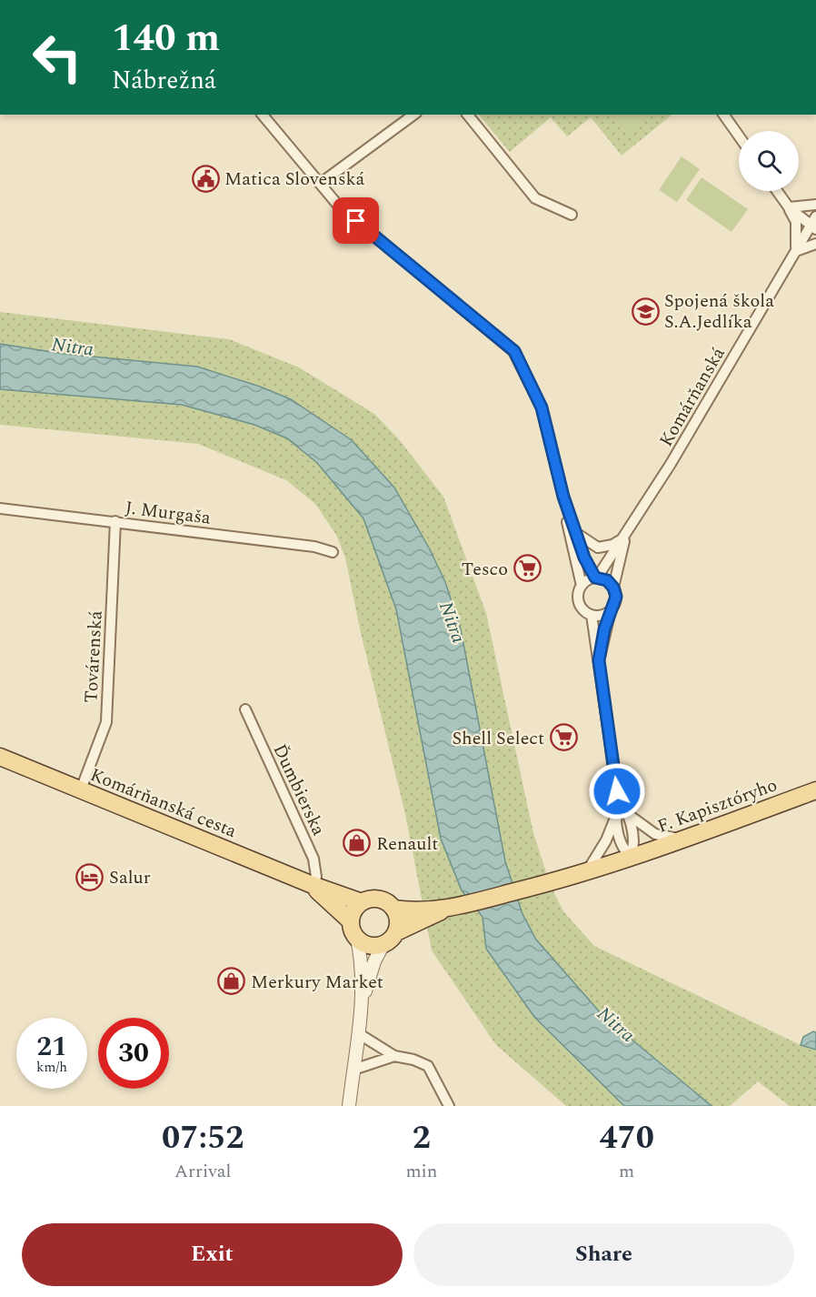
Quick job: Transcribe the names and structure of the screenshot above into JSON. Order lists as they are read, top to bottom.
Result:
{
  "streets": {
    "main road": ["Komárňanská cesta", "F. Kapisztóryho"],
    "street": [
      "Komárňanská",
      "J. Murgaša",
      "Továrenská",
      "Ďumbierska"
    ]
  },
  "crossings": [
    ["J. Murgaša", "Továrenská"],
    ["Továrenská", "Komárňanská cesta"],
    ["Ďumbierska", "Komárňanská cesta"]
  ],
  "water": ["Nitra"],
  "places": {
    "public building": ["Matica Slovenská"],
    "school or university": ["Spojená škola S.A.Jedlíka"],
    "supermarket": ["Tesco", "Shell Select"],
    "shop": ["Renault", "Merkury Market"],
    "hotel": ["Salur"]
  },
  "page": {
    "turn": ["140 m", "Nábrežná"],
    "speed": "21 km/h",
    "limit": "30",
    "eta": [
      "07:52",
      "Arrival",
      "2",
      "min",
      "470",
      "m"
    ],
    "buttons": ["Exit", "Share"]
  }
}
